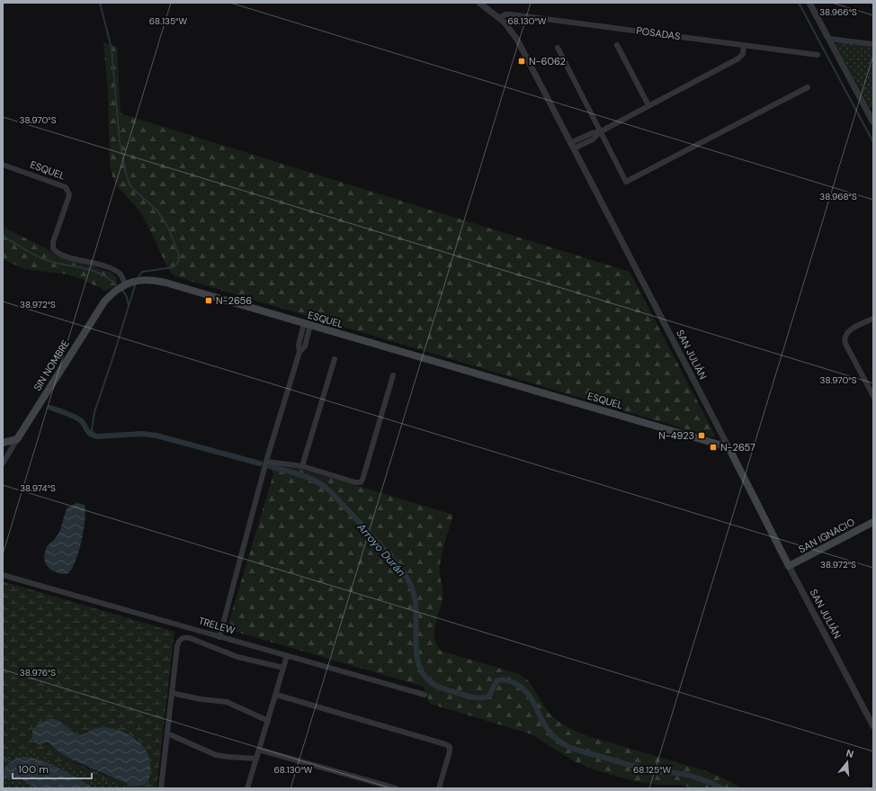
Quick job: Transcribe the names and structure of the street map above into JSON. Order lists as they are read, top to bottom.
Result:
{
  "streets": {
    "main road": [
      "ESQUEL",
      "SAN JULIÁN",
      "SIN NOMBRE",
      "SAN IGNACIO"
    ],
    "street": ["POSADAS", "TRELEW"]
  },
  "crossings": [
    ["POSADAS", "SAN JULIÁN"],
    ["ESQUEL", "SAN JULIÁN"],
    ["ESQUEL", "SIN NOMBRE"],
    ["SAN JULIÁN", "SAN IGNACIO"]
  ],
  "water": ["Arroyo Durán"],
  "places": {
    "transit": [
      "N-6062",
      "N-2656",
      "N-4923",
      "N-2657"
    ]
  },
  "scale_bar": "100 m",
  "north": "top",
  "coordinates": [
    "38.966°S",
    "68.135°W",
    "68.130°W",
    "38.970°S",
    "38.968°S",
    "38.972°S",
    "38.974°S",
    "38.976°S",
    "68.125°W"
  ]
}
